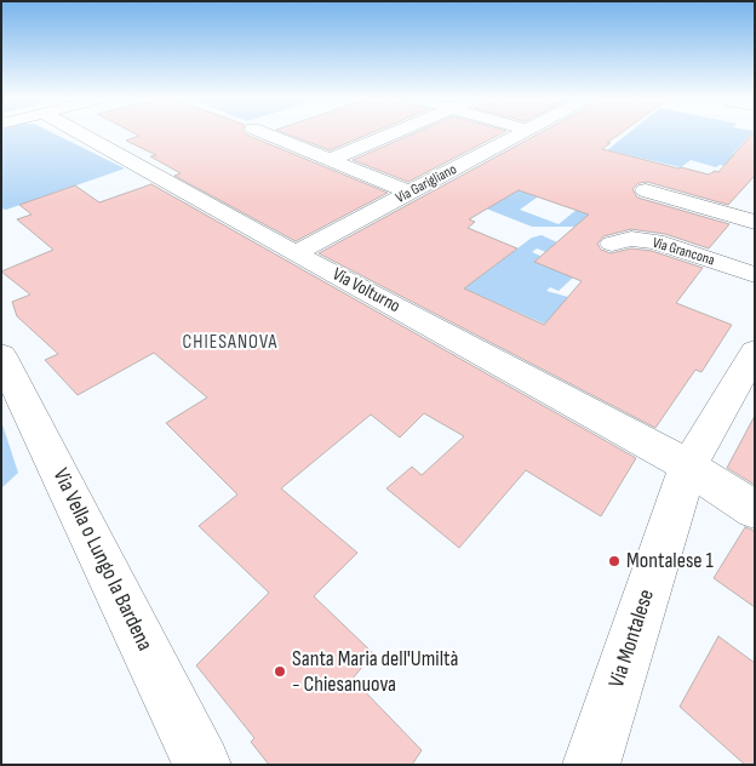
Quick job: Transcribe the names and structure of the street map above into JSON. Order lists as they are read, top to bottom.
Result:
{
  "streets": {
    "street": [
      "Via Garigliano",
      "Via Grancona",
      "Via Volturno",
      "Via Vella o Lungo la Bardena",
      "Via Montalese"
    ]
  },
  "crossings": [
    ["Via Garigliano", "Via Volturno"],
    ["Via Volturno", "Via Montalese"]
  ],
  "districts": ["CHIESANOVA"],
  "places": ["Montalese 1", "Santa Maria dell'Umiltà - Chiesanuova"]
}
